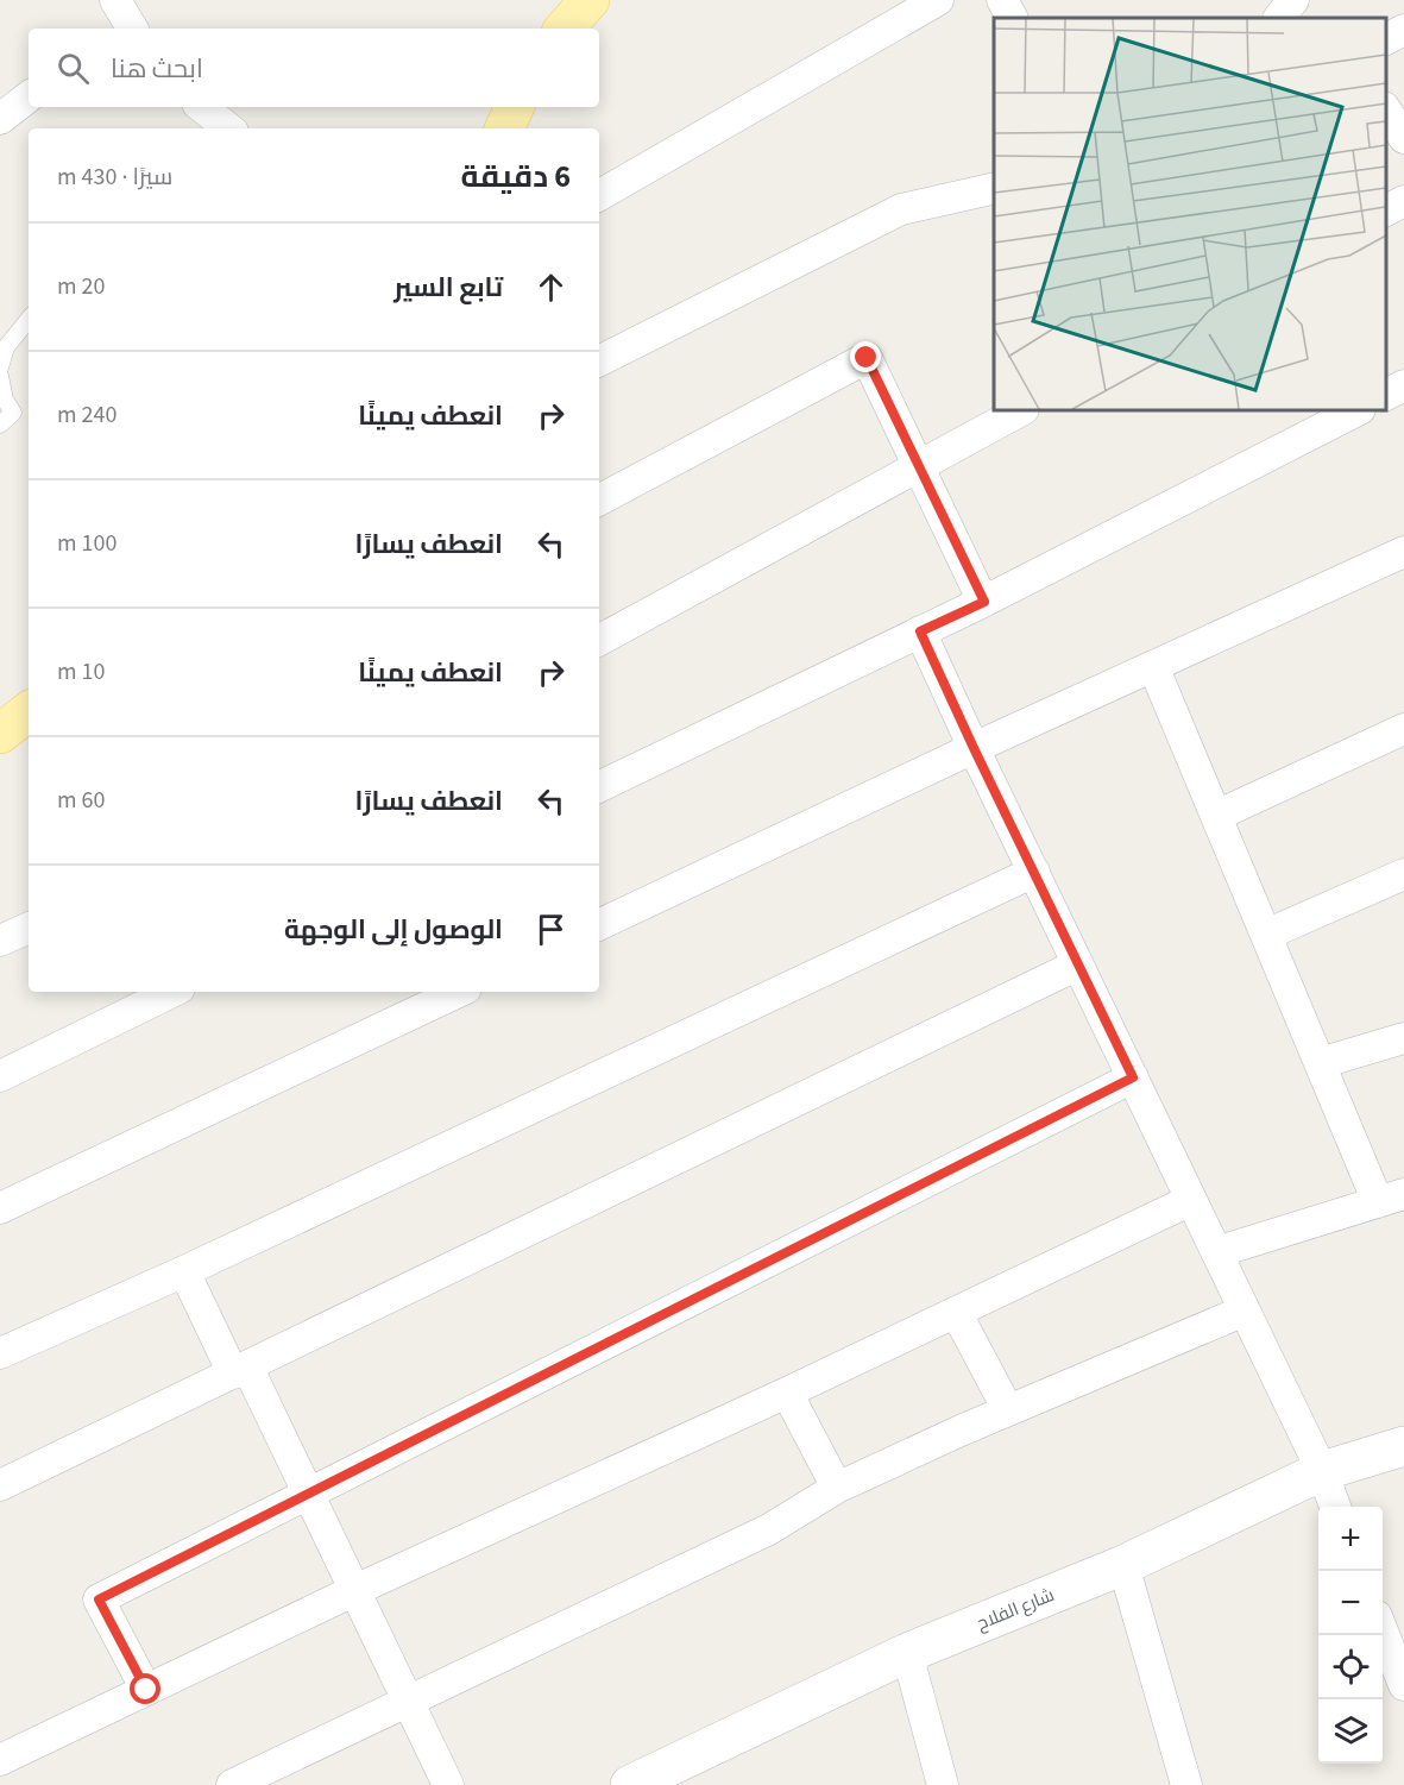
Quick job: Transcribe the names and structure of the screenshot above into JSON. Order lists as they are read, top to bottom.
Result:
{
  "streets": {
    "street": ["شارع الفلاح"]
  },
  "page": {
    "search": "ابحث هنا",
    "heading": ["6 دقيقة", "سيرًا · 430 m"],
    "list": [
      ["تابع السير", "20 m"],
      ["انعطف يمينًا", "240 m"],
      ["انعطف يسارًا", "100 m"],
      ["انعطف يمينًا", "10 m"],
      ["انعطف يسارًا", "60 m"],
      "الوصول إلى الوجهة"
    ],
    "map_buttons": ["+", "−"]
  }
}
